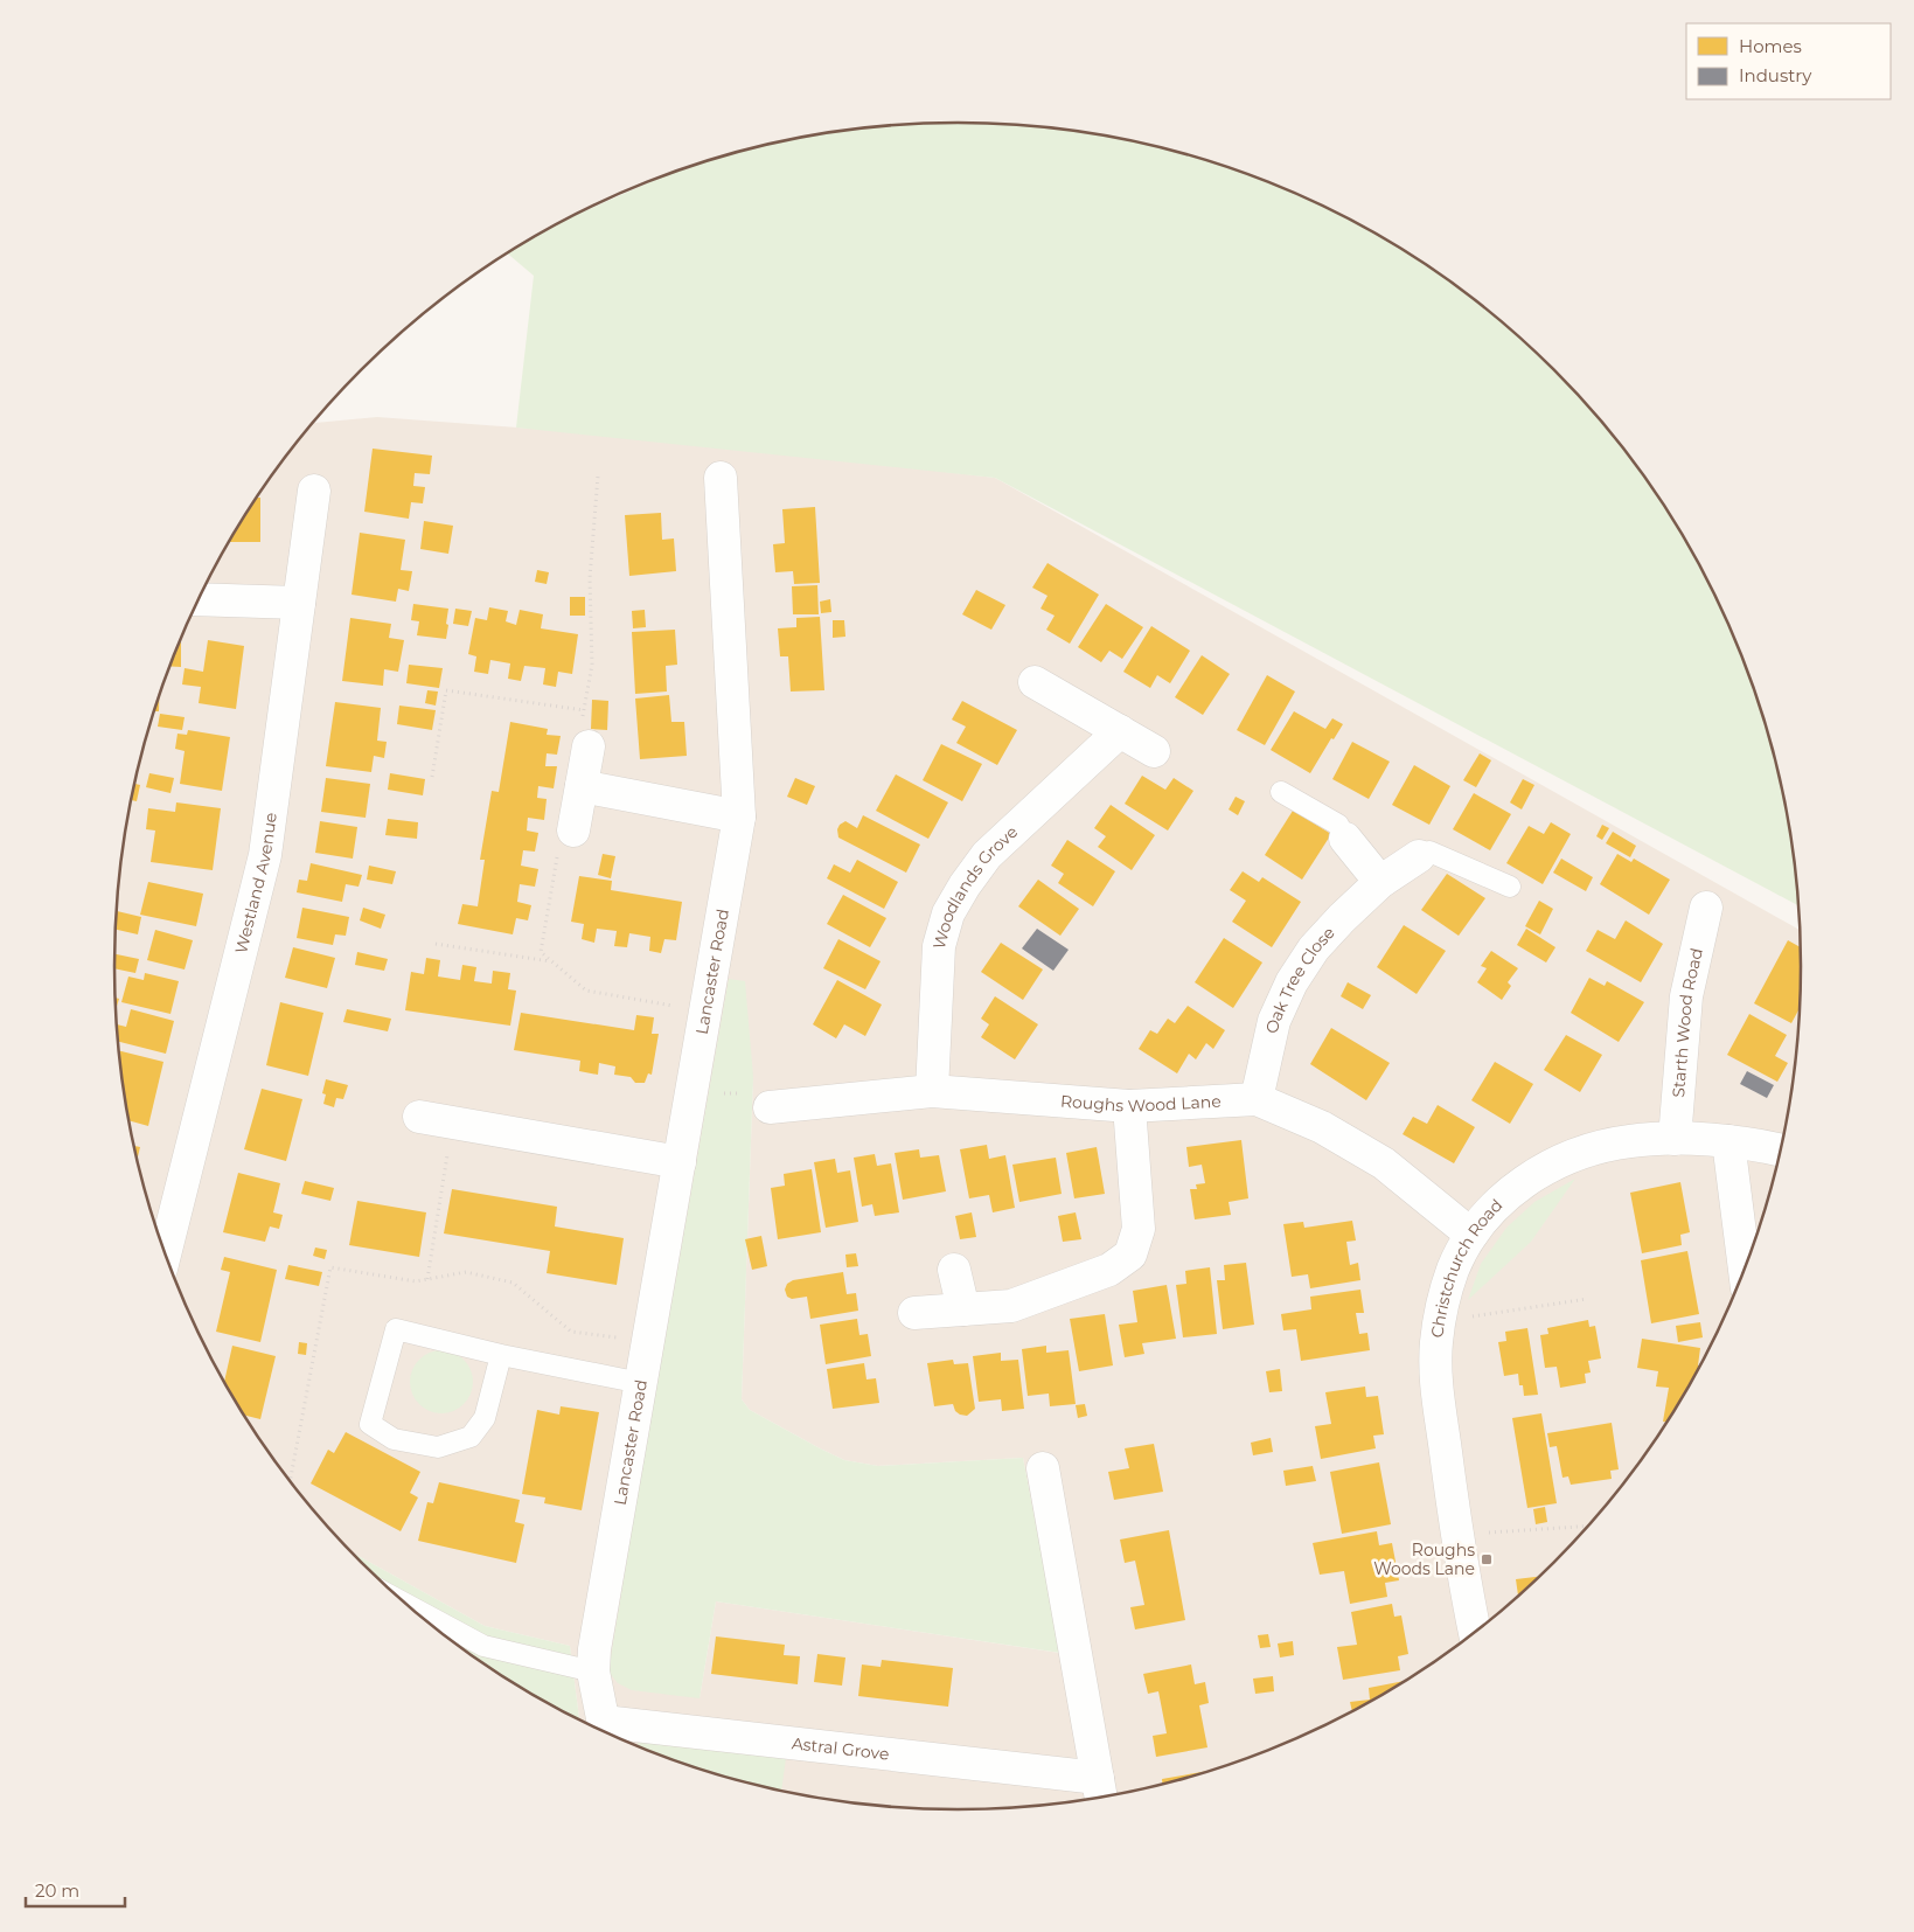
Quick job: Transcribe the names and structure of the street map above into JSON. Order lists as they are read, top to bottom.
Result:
{
  "streets": {
    "street": [
      "Westland Avenue",
      "Woodlands Grove",
      "Lancaster Road",
      "Oak Tree Close",
      "Starth Wood Road",
      "Roughs Wood Lane",
      "Christchurch Road",
      "Astral Grove"
    ]
  },
  "crossings": [
    ["Woodlands Grove", "Roughs Wood Lane"],
    ["Lancaster Road", "Astral Grove"],
    ["Oak Tree Close", "Roughs Wood Lane"],
    ["Starth Wood Road", "Christchurch Road"],
    ["Roughs Wood Lane", "Christchurch Road"]
  ],
  "places": {
    "transit": ["Roughs Woods Lane"]
  },
  "legend": ["Homes", "Industry"],
  "scale_bar": "20 m"
}
